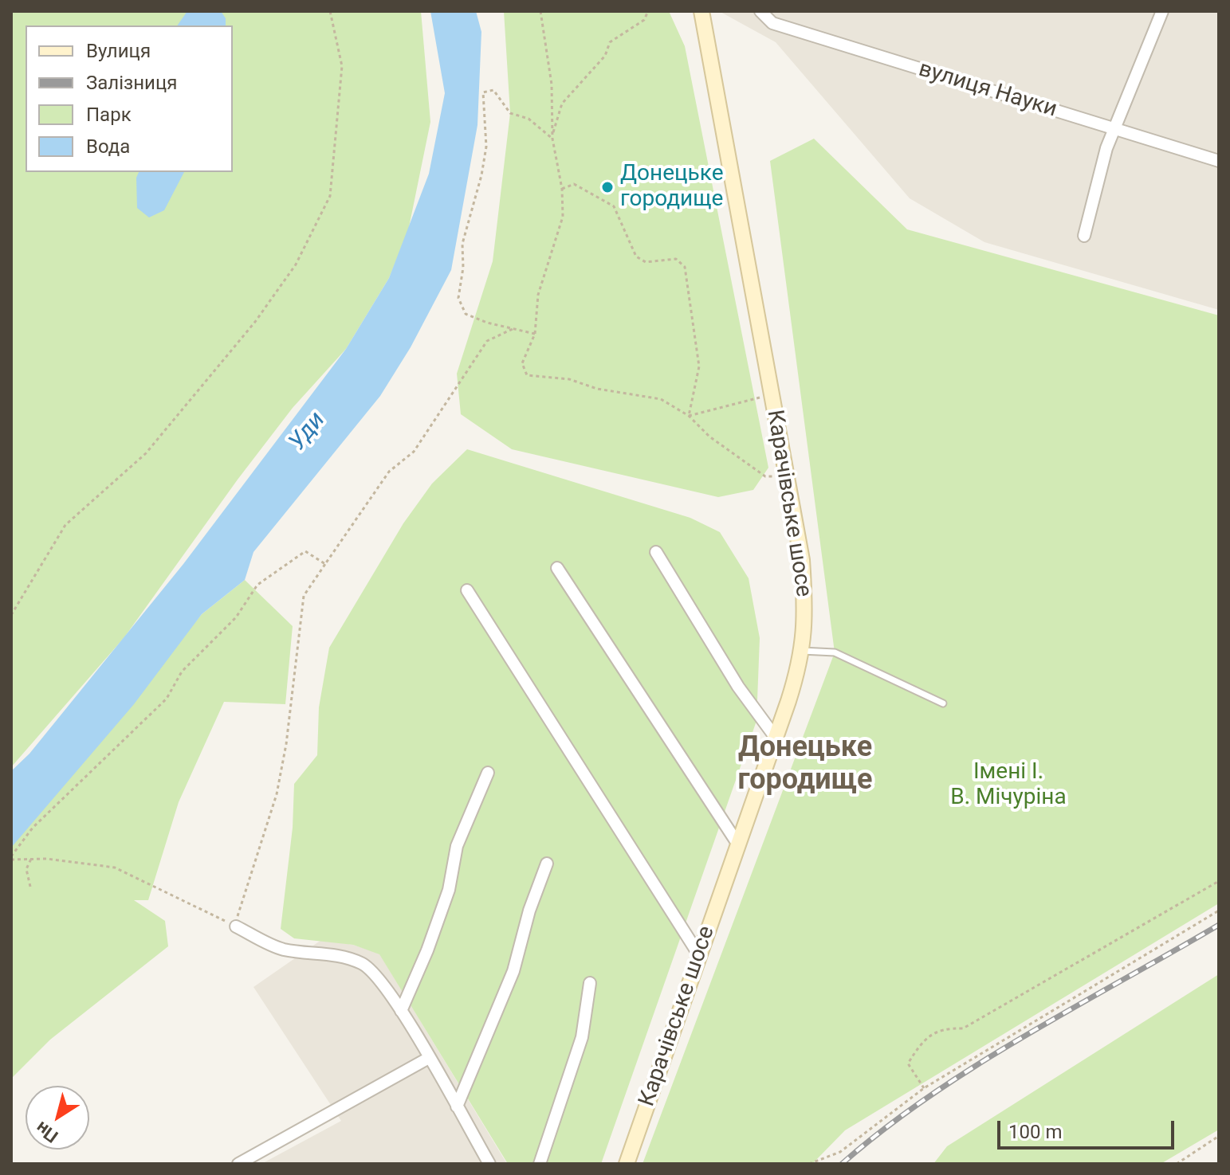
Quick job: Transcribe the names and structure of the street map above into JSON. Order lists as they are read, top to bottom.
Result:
{
  "streets": {
    "main road": ["Карачівське шосе"],
    "street": ["вулиця Науки"]
  },
  "districts": ["Донецьке городище"],
  "water": ["Уди"],
  "parks": ["Імені І. В. Мічуріна"],
  "places": ["Донецьке городище"],
  "legend": [
    "Вулиця",
    "Залізниця",
    "Парк",
    "Вода"
  ],
  "scale_bar": "100 m",
  "north": "bottom left"
}
